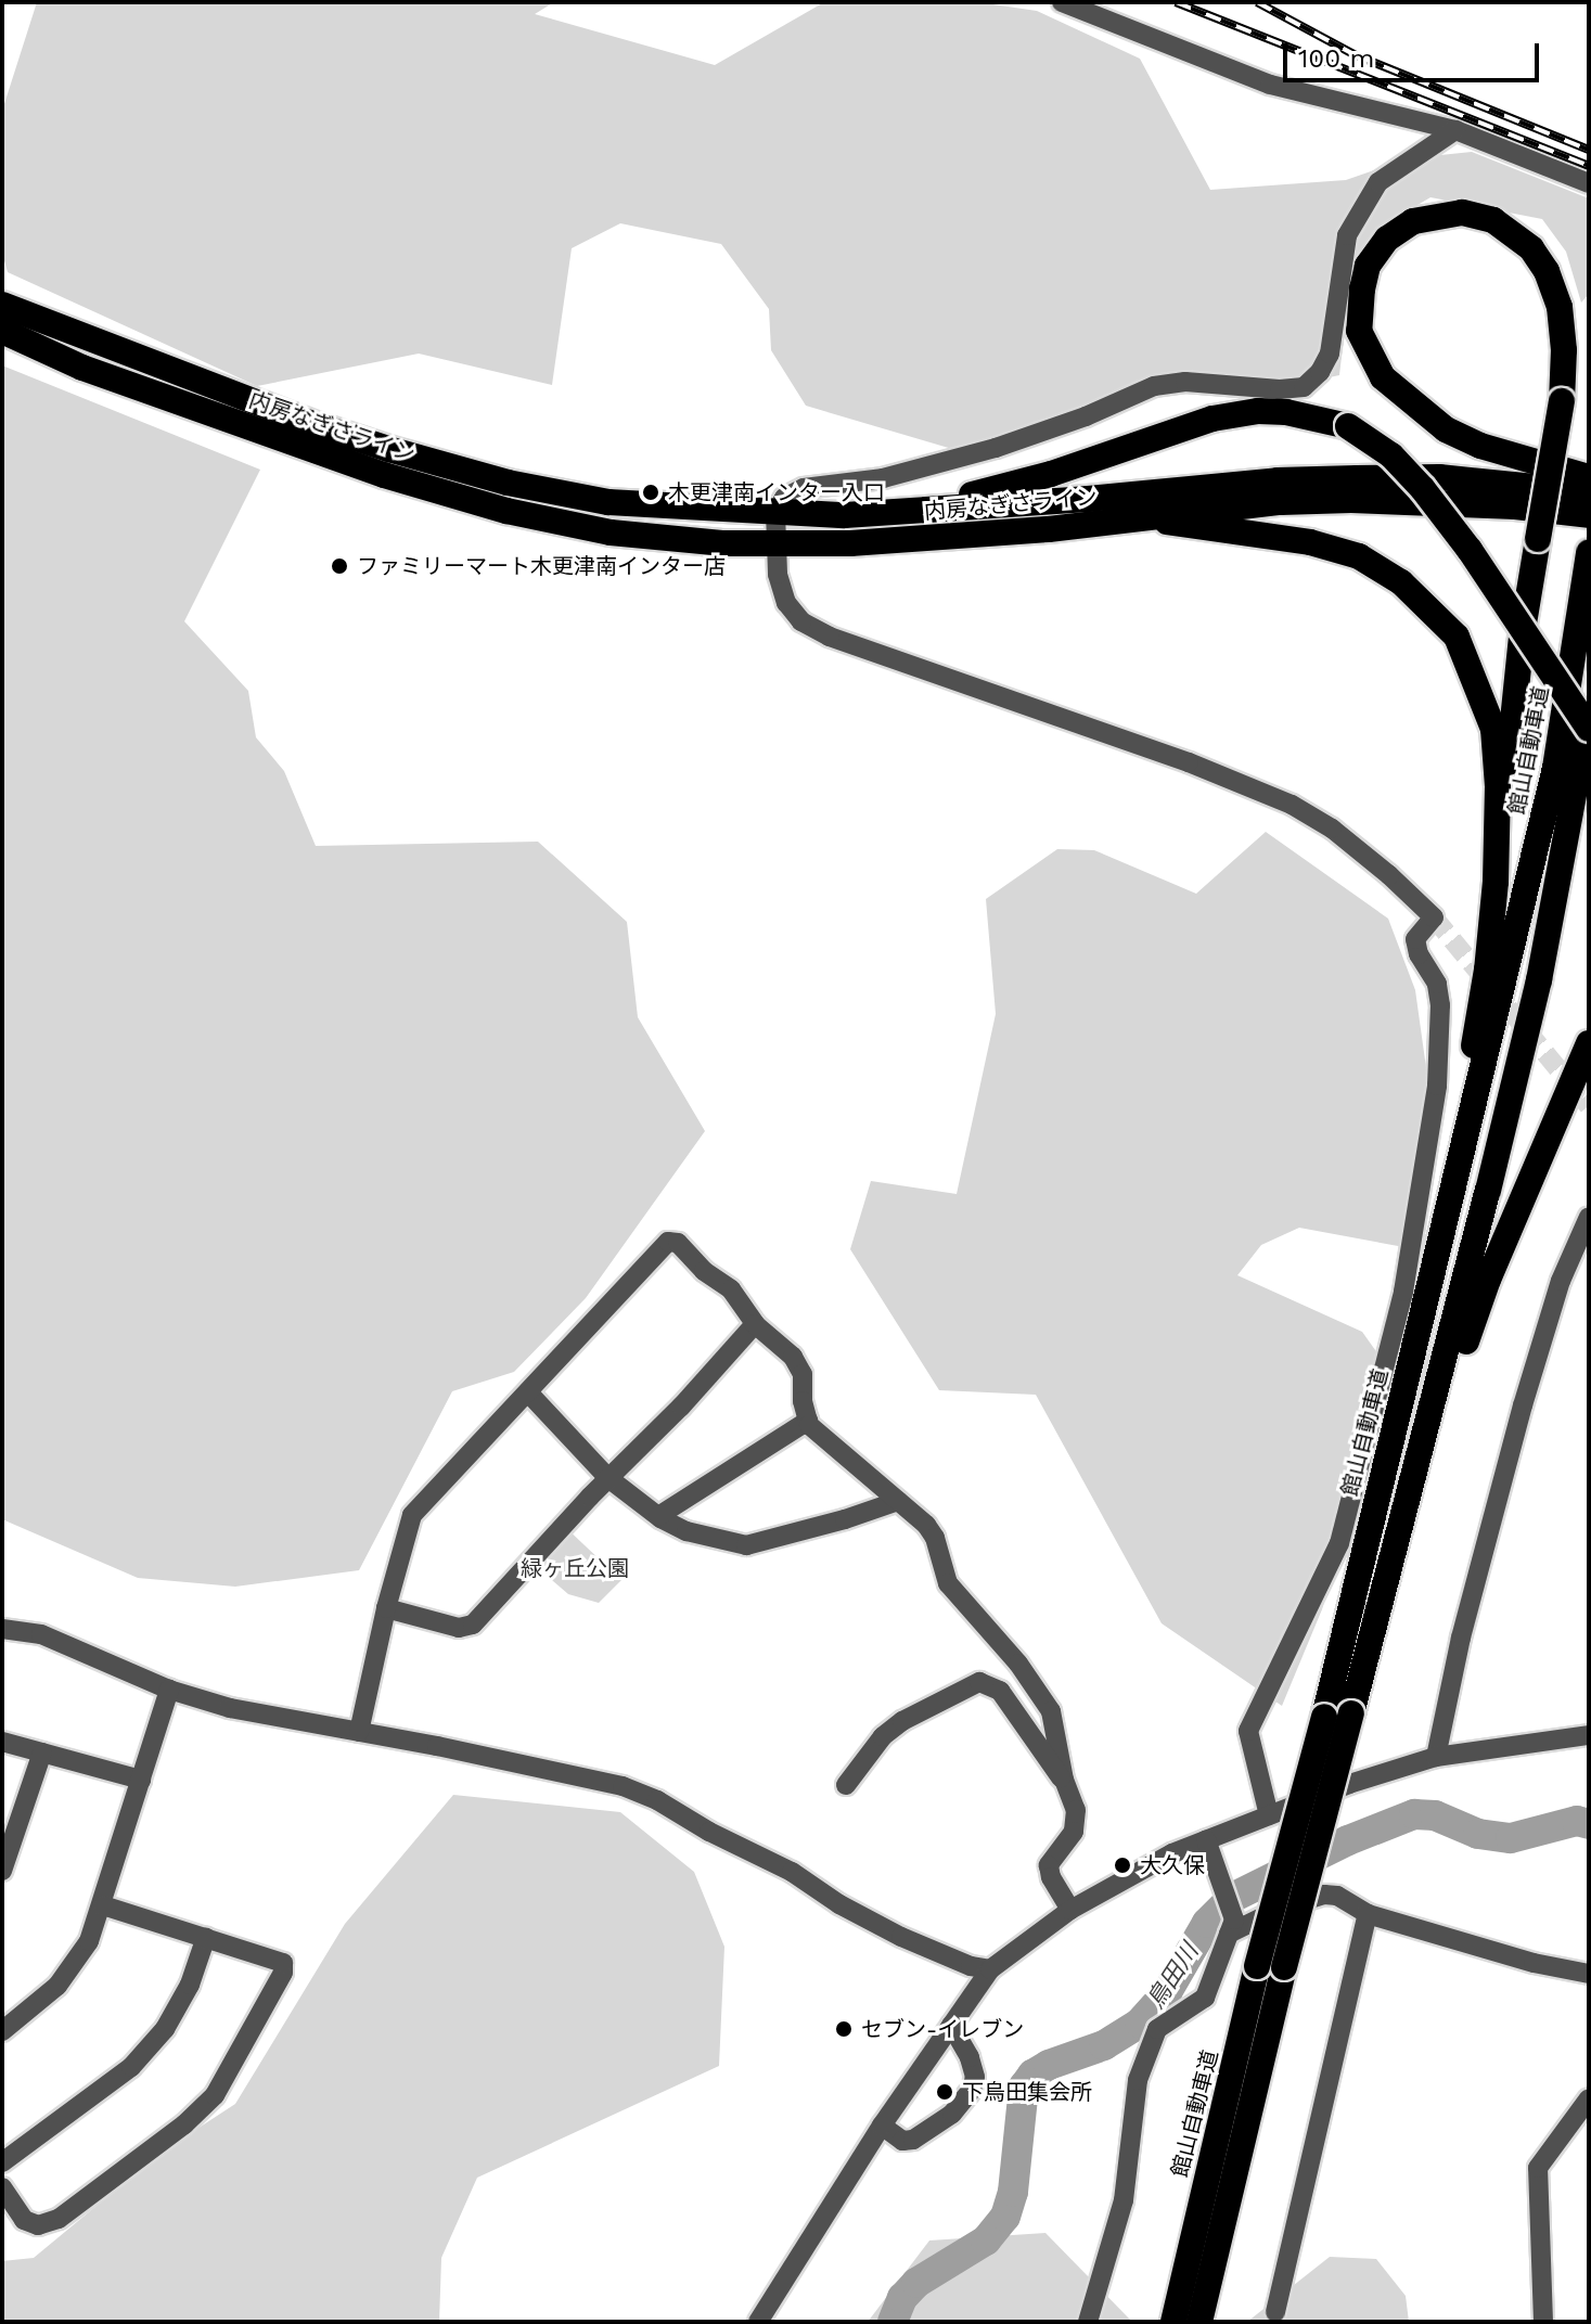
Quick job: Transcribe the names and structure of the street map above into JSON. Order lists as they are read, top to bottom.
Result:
{
  "streets": {
    "highway": ["内房なぎさライン", "館山自動車道"]
  },
  "water": ["鳥田川"],
  "parks": ["緑ヶ丘公園"],
  "places": [
    "木更津南インター入口",
    "ファミリーマート木更津南インター店",
    "大久保",
    "セブン-イレブン",
    "下烏田集会所"
  ],
  "scale_bar": "100 m"
}
